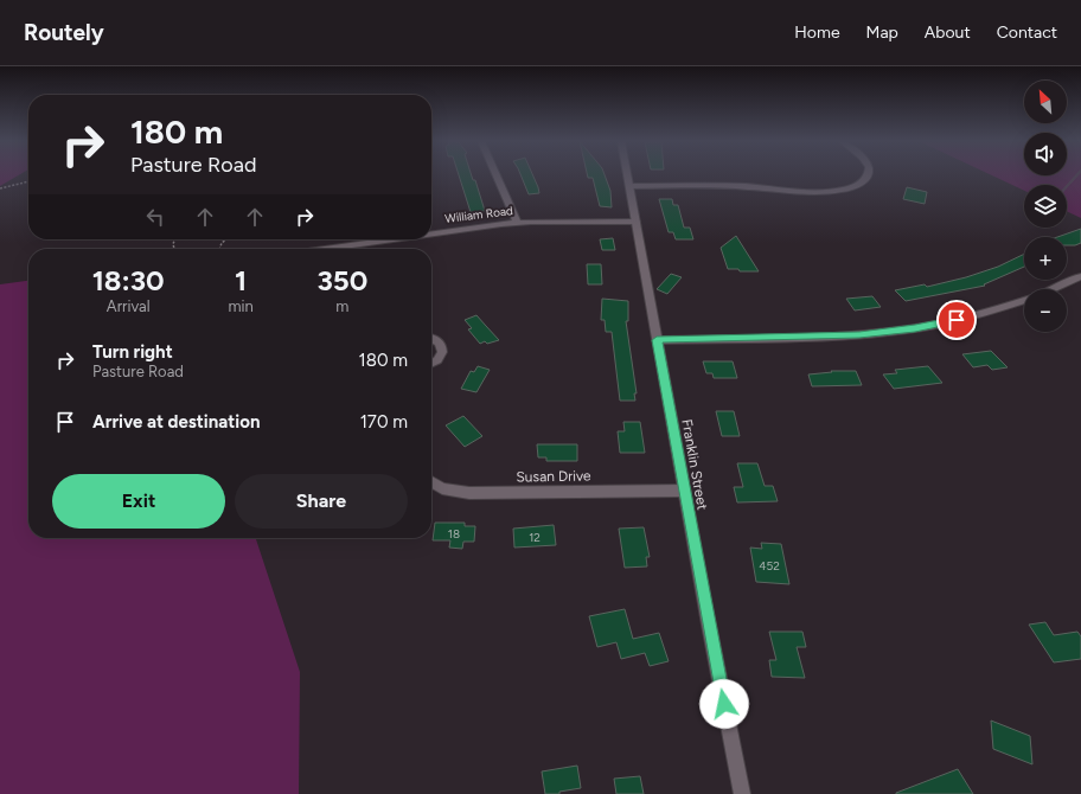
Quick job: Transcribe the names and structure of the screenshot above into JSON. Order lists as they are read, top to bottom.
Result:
{
  "streets": {
    "street": ["William Road", "Franklin Street", "Susan Drive"]
  },
  "crossings": [
    ["William Road", "Franklin Street"],
    ["Franklin Street", "Susan Drive"]
  ],
  "house_numbers": ["18", "12", "452"],
  "north": "top left",
  "page": {
    "header": "Routely",
    "nav": [
      "Home",
      "Map",
      "About",
      "Contact"
    ],
    "map_buttons": ["+", "−"],
    "turn": ["180 m", "Pasture Road"],
    "eta": [
      "18:30",
      "Arrival",
      "1",
      "min",
      "350",
      "m"
    ],
    "list": [
      {
        "name": "Turn right",
        "note": "Pasture Road",
        "value": "180 m"
      },
      {
        "name": "Arrive at destination",
        "value": "170 m"
      }
    ],
    "buttons": ["Exit", "Share"]
  }
}
